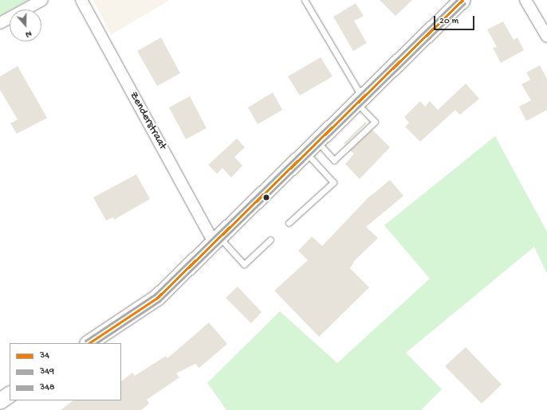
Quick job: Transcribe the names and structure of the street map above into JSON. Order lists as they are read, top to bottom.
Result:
{
  "streets": {
    "street": ["Zenderstraat"]
  },
  "lines": ["transit line 34", "transit line 348", "transit line 349"],
  "legend": ["34", "349", "348"],
  "scale_bar": "20 m",
  "north": "bottom"
}
